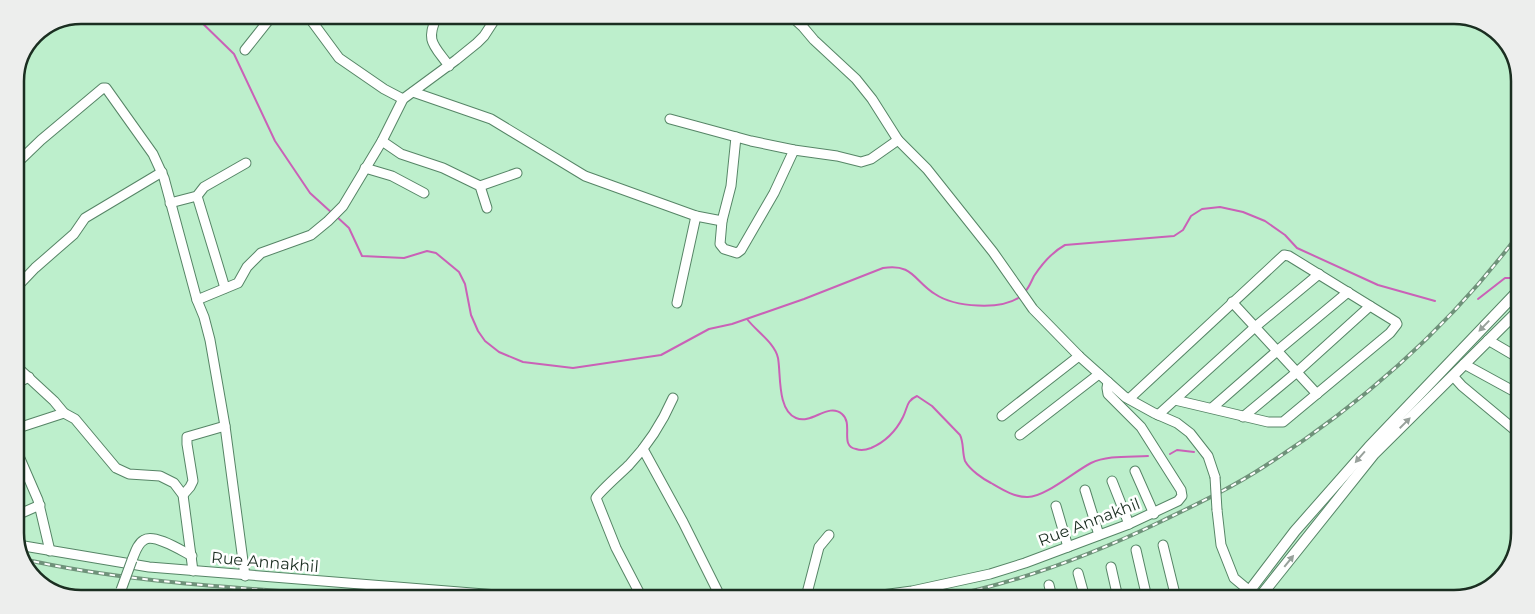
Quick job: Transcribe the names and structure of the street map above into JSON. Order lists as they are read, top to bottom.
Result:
{
  "streets": {
    "street": ["Rue Annakhil"]
  }
}
